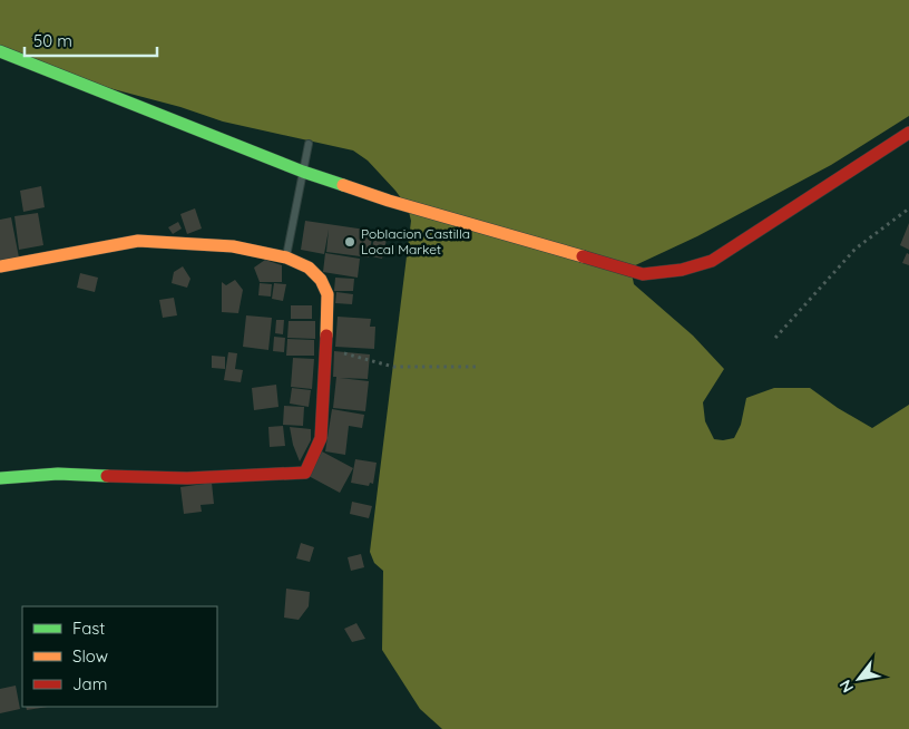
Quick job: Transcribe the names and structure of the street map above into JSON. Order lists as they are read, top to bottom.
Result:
{
  "places": ["Poblacion Castilla Local Market"],
  "legend": ["Fast", "Slow", "Jam"],
  "scale_bar": "50 m",
  "north": "bottom left"
}
